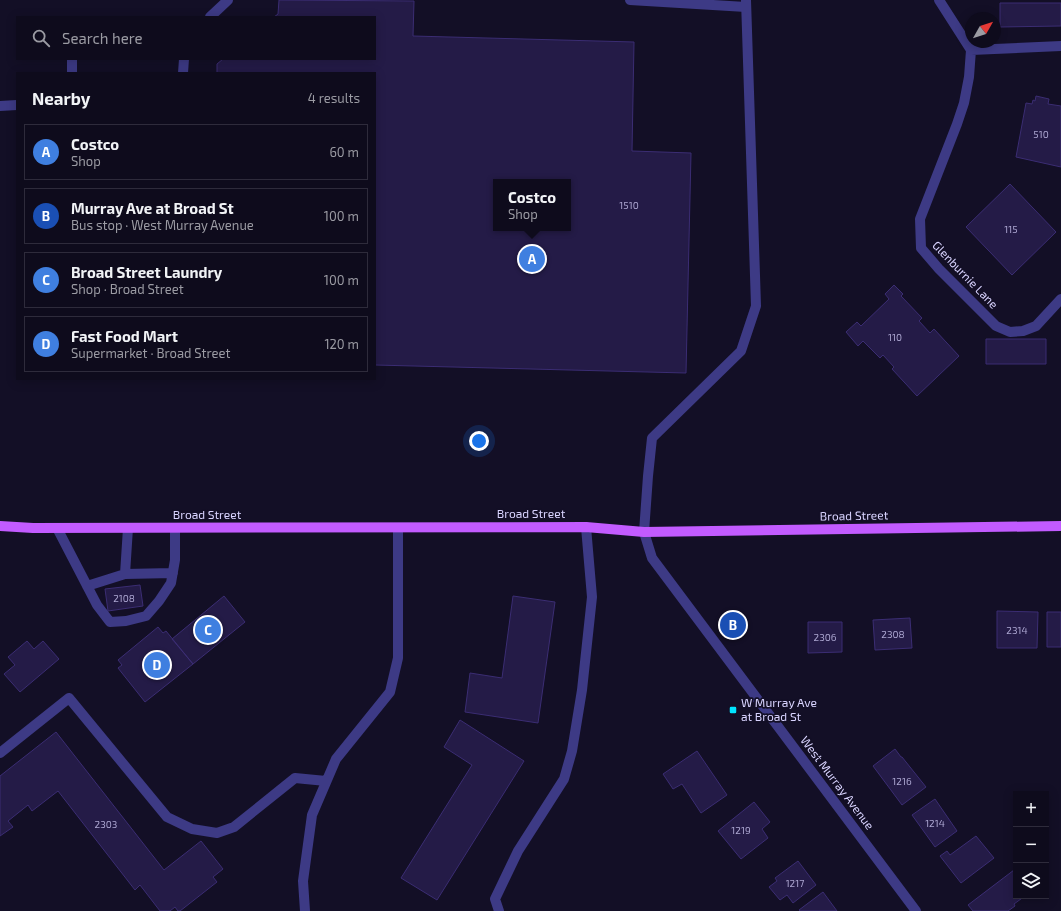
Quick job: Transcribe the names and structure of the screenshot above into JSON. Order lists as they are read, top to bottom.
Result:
{
  "streets": {
    "main road": ["Broad Street"],
    "street": ["Glenburnie Lane", "West Murray Avenue"]
  },
  "crossings": [
    ["Broad Street", "West Murray Avenue"]
  ],
  "places": {
    "transit": ["W Murray Ave at Broad St"]
  },
  "house_numbers": [
    "510",
    "1510",
    "115",
    "110",
    "2108",
    "2314",
    "2308",
    "2306",
    "1216",
    "1214",
    "2303",
    "1219",
    "1217"
  ],
  "north": "top right",
  "page": {
    "search": "Search here",
    "heading": ["Nearby", "4 results"],
    "list": [
      {
        "mark": "A",
        "name": "Costco",
        "note": "Shop",
        "value": "60 m"
      },
      {
        "mark": "B",
        "name": "Murray Ave at Broad St",
        "note": "Bus stop · West Murray Avenue",
        "value": "100 m"
      },
      {
        "mark": "C",
        "name": "Broad Street Laundry",
        "note": "Shop · Broad Street",
        "value": "100 m"
      },
      {
        "mark": "D",
        "name": "Fast Food Mart",
        "note": "Supermarket · Broad Street",
        "value": "120 m"
      }
    ],
    "popup": ["Costco", "Shop"],
    "pins": [
      "A",
      "B",
      "C",
      "D"
    ],
    "map_buttons": ["+", "−"]
  }
}
